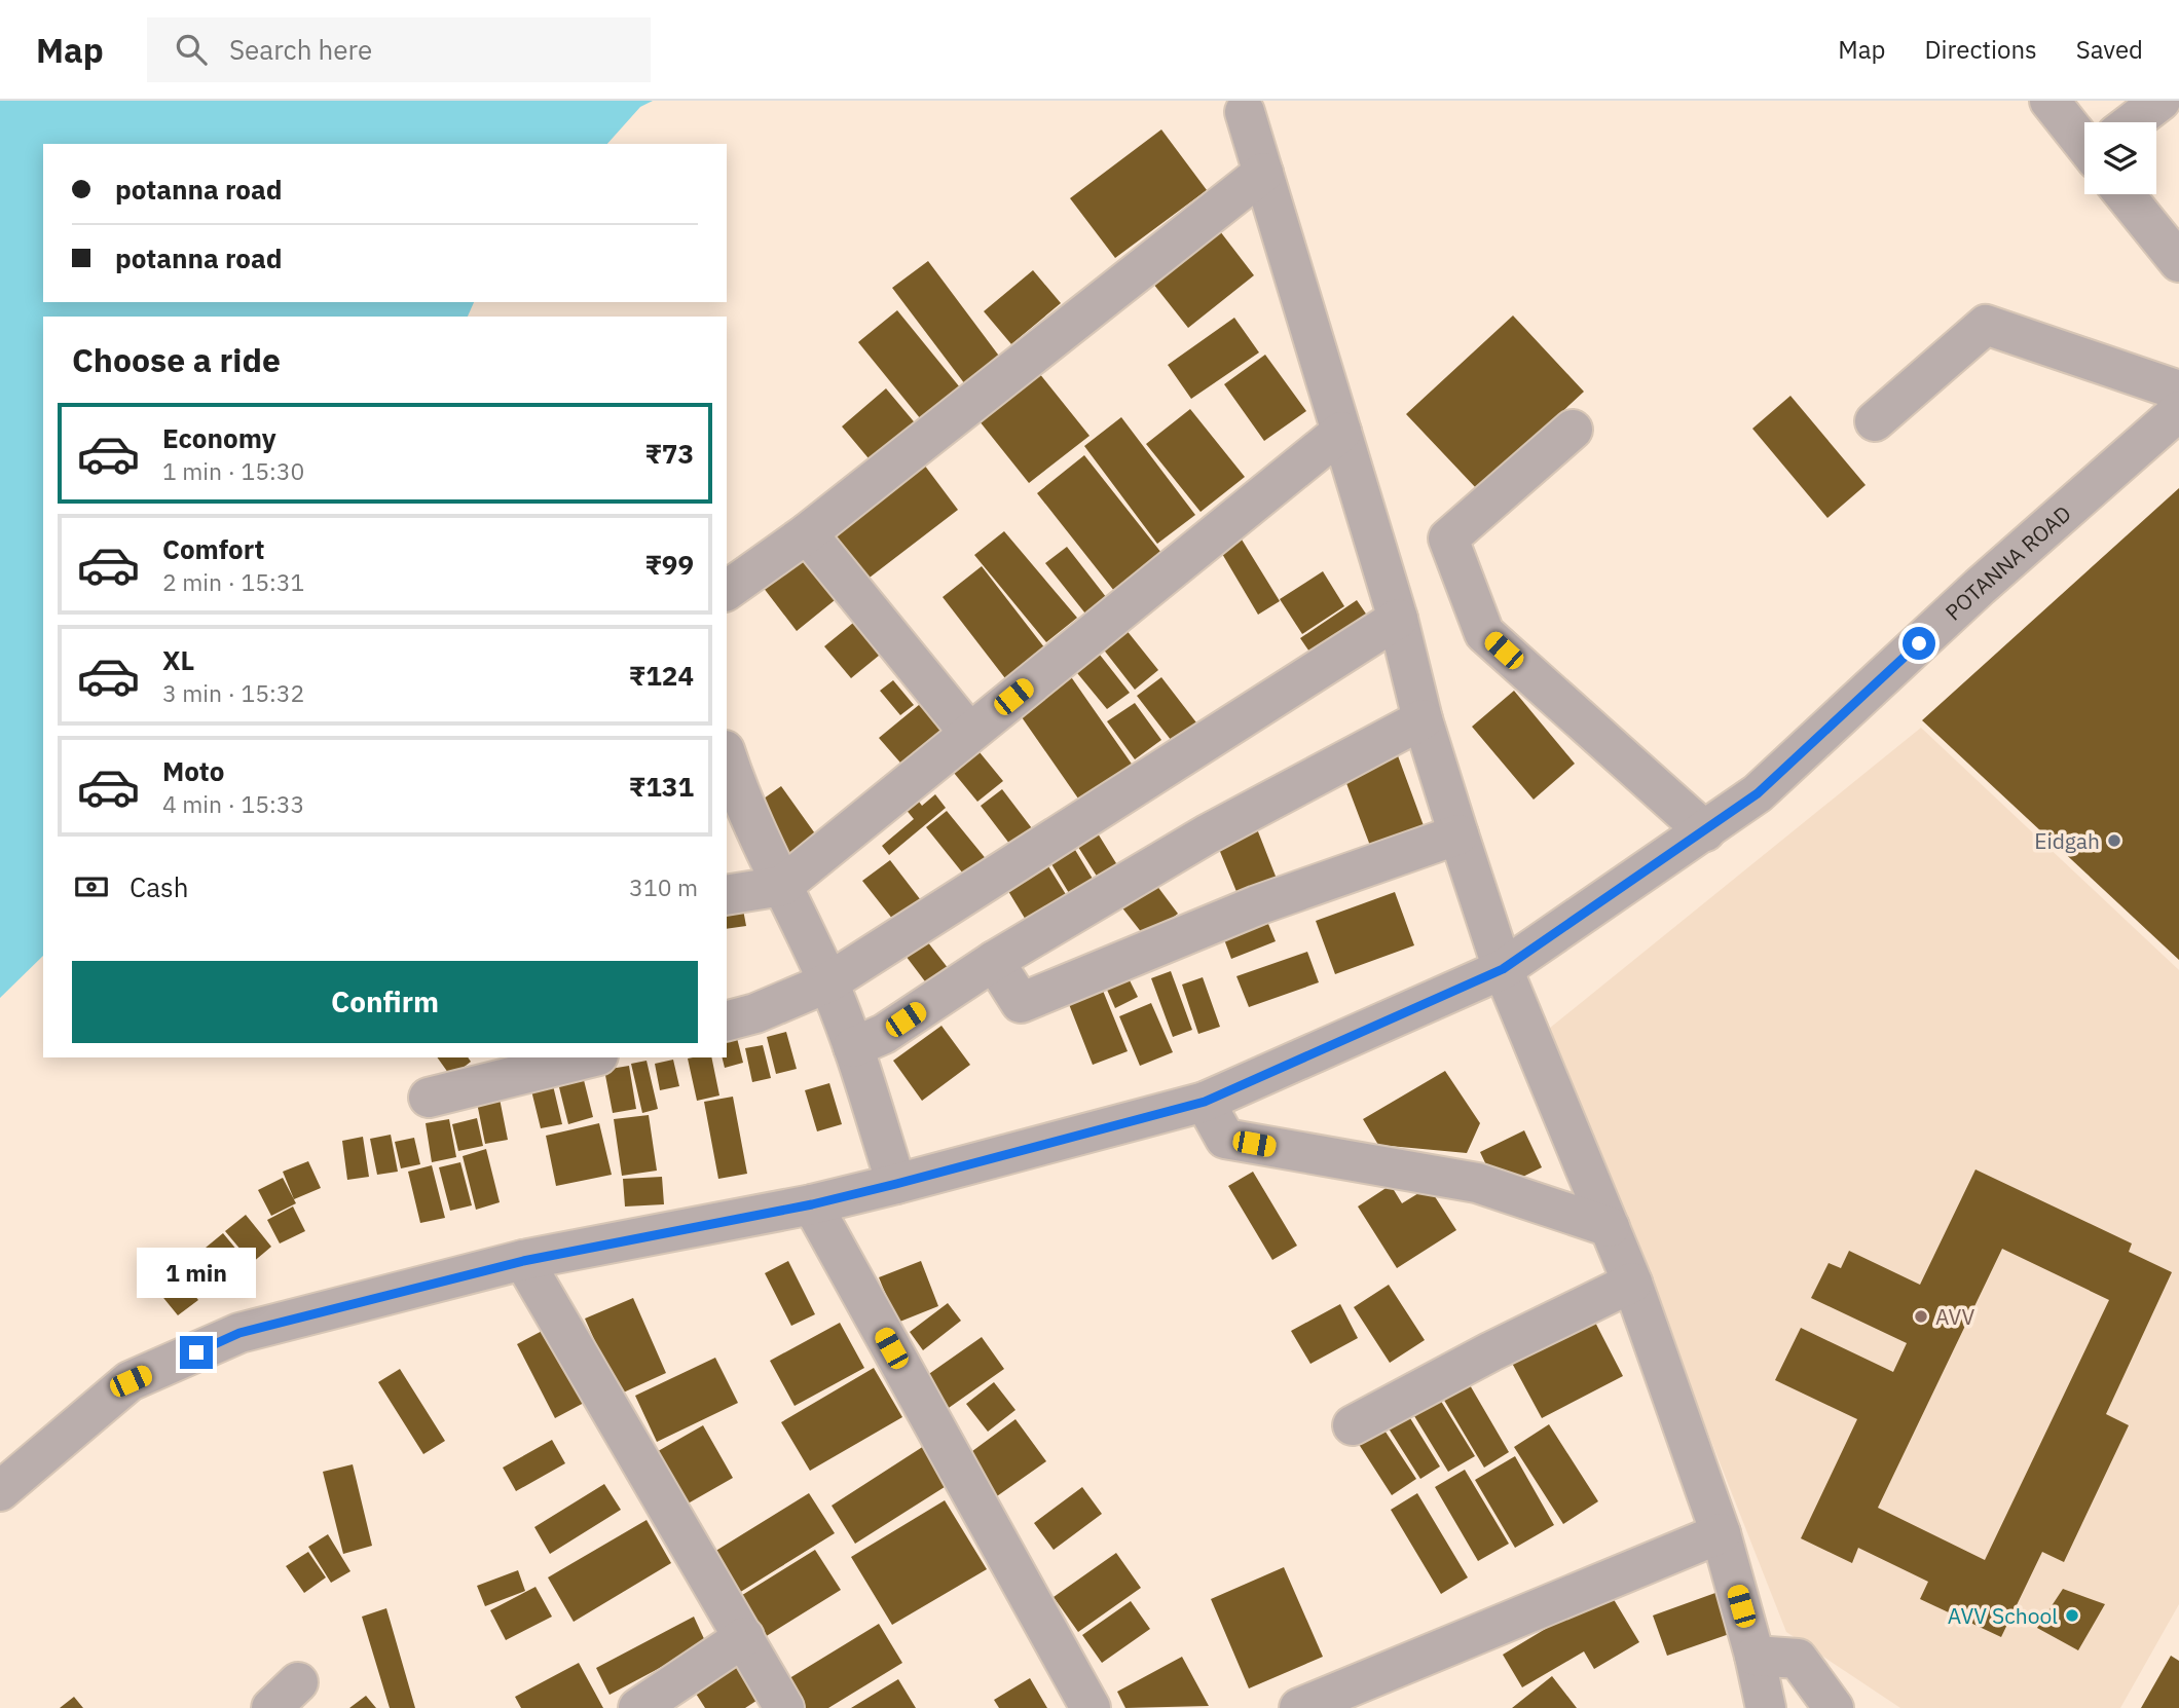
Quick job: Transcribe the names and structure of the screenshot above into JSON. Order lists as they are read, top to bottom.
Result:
{
  "streets": {
    "street": ["POTANNA ROAD"]
  },
  "places": ["Eidgah", "AVV", "AVV School"],
  "page": {
    "header": "Map",
    "search": "Search here",
    "nav": ["Map", "Directions", "Saved"],
    "banner": ["potanna road", "potanna road"],
    "heading": "Choose a ride",
    "list": [
      {
        "name": "Economy",
        "note": "1 min · 15:30",
        "value": "₹73"
      },
      {
        "name": "Comfort",
        "note": "2 min · 15:31",
        "value": "₹99"
      },
      {
        "name": "XL",
        "note": "3 min · 15:32",
        "value": "₹124"
      },
      {
        "name": "Moto",
        "note": "4 min · 15:33",
        "value": "₹131"
      }
    ],
    "pay": ["Cash", "310 m"],
    "buttons": "Confirm",
    "bubble": "1 min"
  }
}
